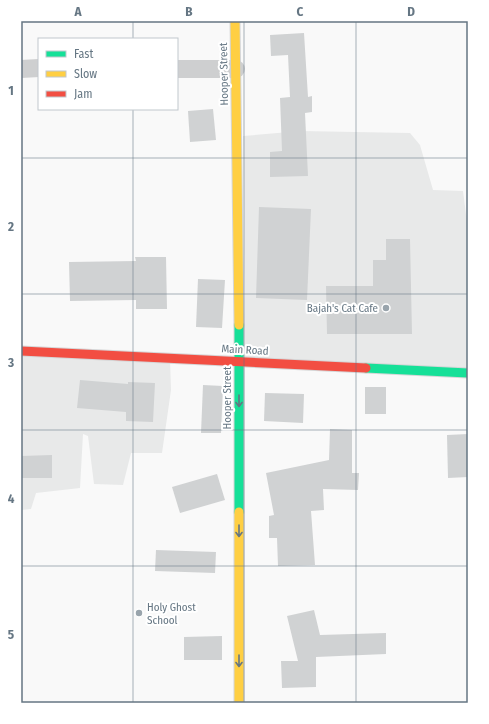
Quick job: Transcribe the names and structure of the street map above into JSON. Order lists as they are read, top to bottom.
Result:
{
  "streets": {
    "street": ["Hooper Street", "Main Road"]
  },
  "crossings": [
    ["Hooper Street", "Main Road"]
  ],
  "one_way": ["Hooper Street"],
  "places": ["Bajah's Cat Cafe", "Holy Ghost School"],
  "legend": ["Fast", "Slow", "Jam"],
  "grid": {
    "columns": [
      "A",
      "B",
      "C",
      "D"
    ],
    "rows": [
      "1",
      "2",
      "3",
      "4",
      "5"
    ]
  }
}
